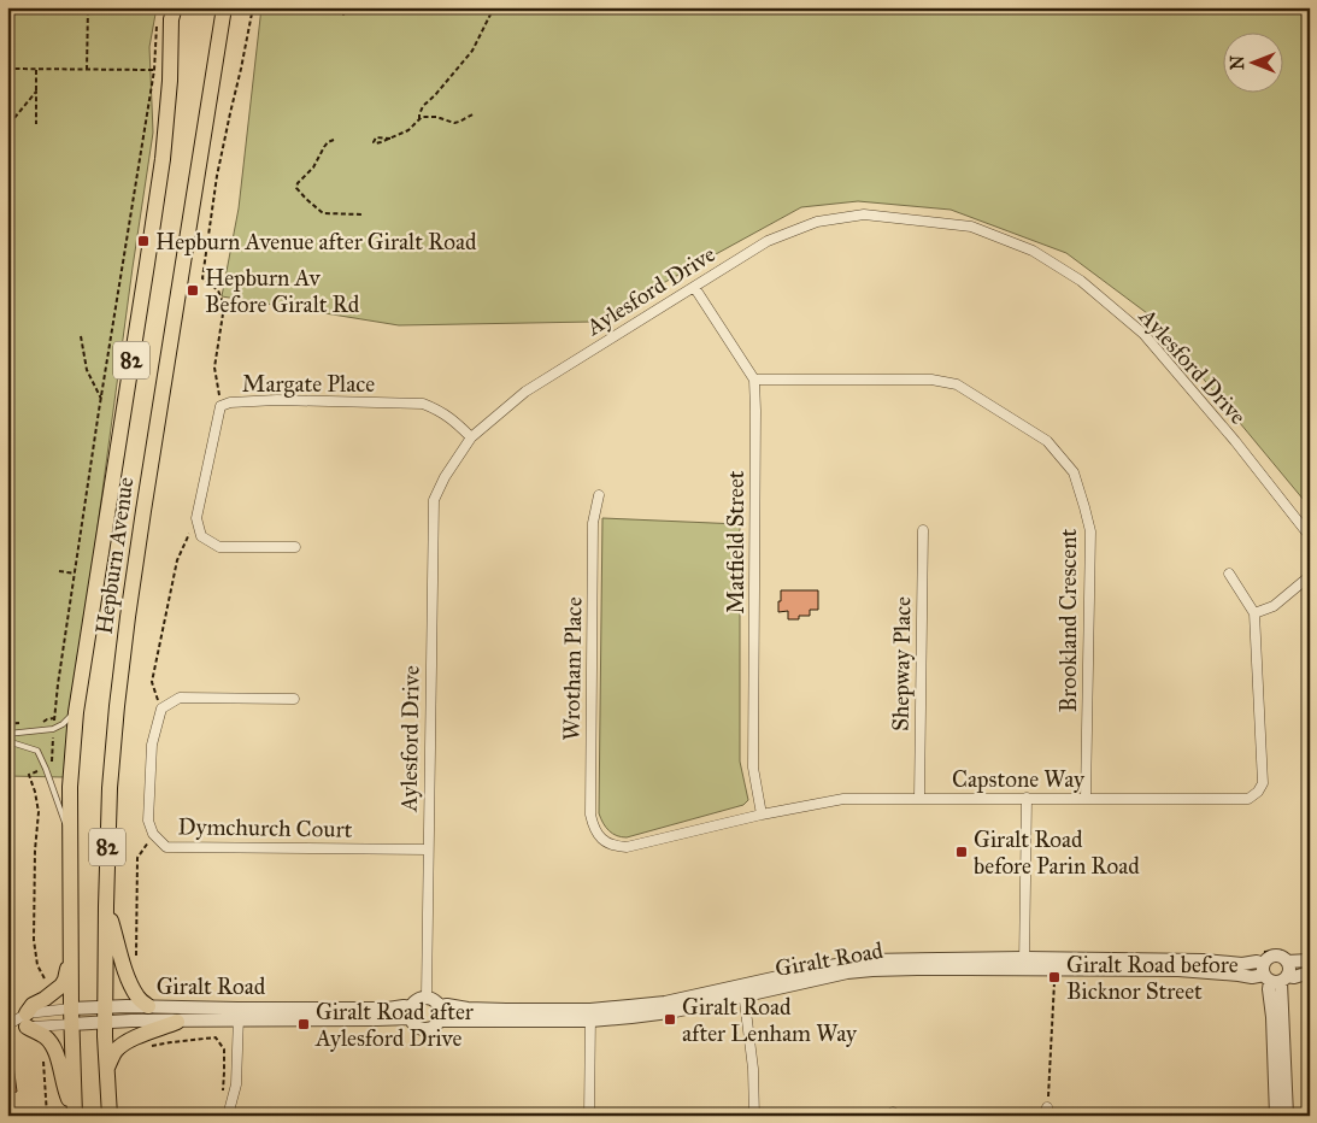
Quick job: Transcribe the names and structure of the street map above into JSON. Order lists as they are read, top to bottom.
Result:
{
  "streets": {
    "main road": ["82", "Hepburn Avenue"],
    "street": [
      "Aylesford Drive",
      "Margate Place",
      "Matfield Street",
      "Brookland Crescent",
      "Shepway Place",
      "Wrotham Place",
      "Capstone Way",
      "Dymchurch Court",
      "Giralt Road"
    ]
  },
  "crossings": [
    ["Aylesford Drive", "Margate Place"],
    ["Aylesford Drive", "Dymchurch Court"],
    ["Aylesford Drive", "Giralt Road"],
    ["Matfield Street", "Brookland Crescent"],
    ["Matfield Street", "Capstone Way"],
    ["Hepburn Avenue", "Giralt Road"],
    ["Brookland Crescent", "Capstone Way"],
    ["Shepway Place", "Capstone Way"],
    ["Wrotham Place", "Capstone Way"]
  ],
  "places": {
    "transit": [
      "Hepburn Avenue after Giralt Road",
      "Hepburn Av Before Giralt Rd",
      "Giralt Road before Parin Road",
      "Giralt Road before Bicknor Street",
      "Giralt Road after Lenham Way",
      "Giralt Road after Aylesford Drive"
    ]
  },
  "north": "left"
}
